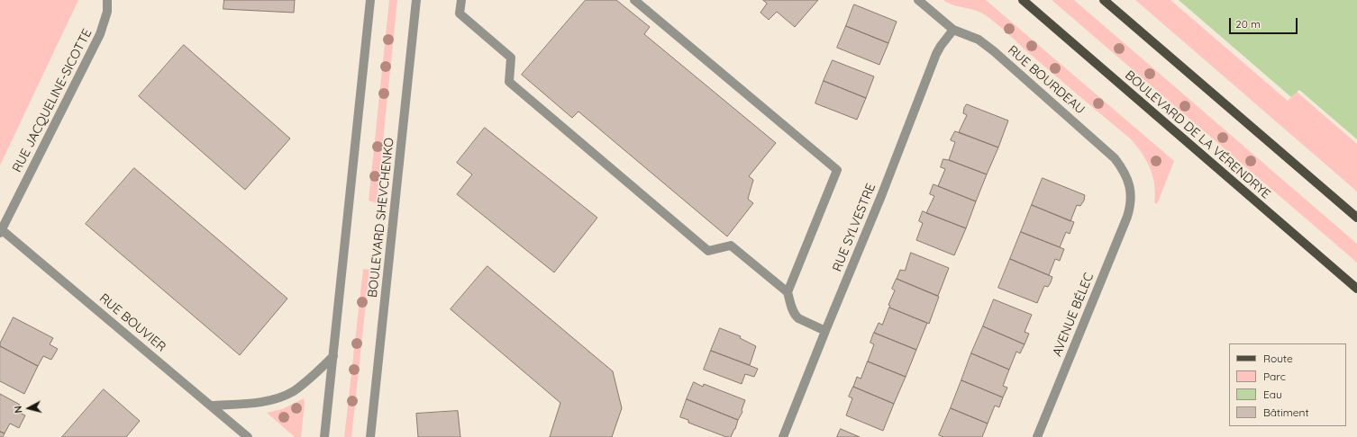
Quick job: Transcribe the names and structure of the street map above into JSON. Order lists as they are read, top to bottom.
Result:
{
  "streets": {
    "main road": ["BOULEVARD DE LA VÉRENDRYE"],
    "street": [
      "RUE BOURDEAU",
      "RUE JACQUELINE-SICOTTE",
      "BOULEVARD SHEVCHENKO",
      "RUE SYLVESTRE",
      "AVENUE BÉLEC",
      "RUE BOUVIER"
    ]
  },
  "crossings": [
    ["RUE BOURDEAU", "RUE SYLVESTRE"],
    ["RUE BOURDEAU", "AVENUE BÉLEC"],
    ["RUE JACQUELINE-SICOTTE", "RUE BOUVIER"]
  ],
  "legend": [
    "Route",
    "Parc",
    "Eau",
    "Bâtiment"
  ],
  "scale_bar": "20 m",
  "north": "left"
}
